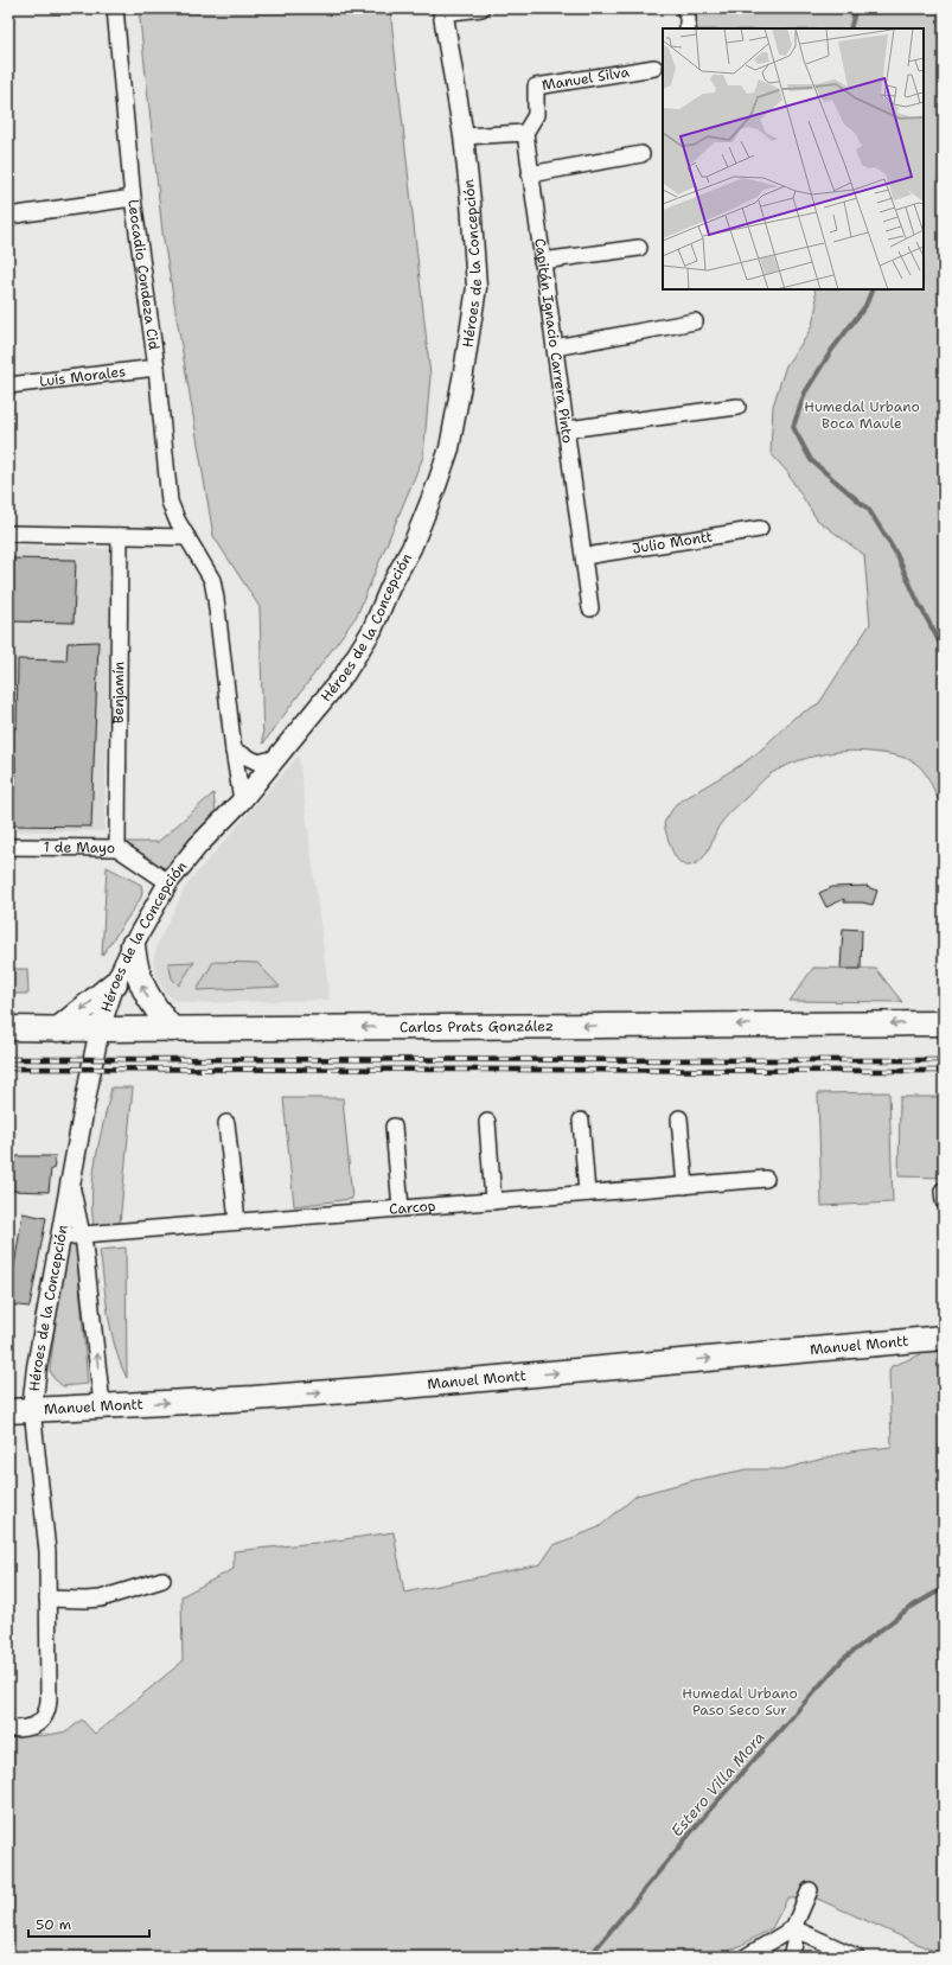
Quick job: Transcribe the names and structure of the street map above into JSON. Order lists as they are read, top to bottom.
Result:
{
  "streets": {
    "main road": ["Carlos Prats González", "Manuel Montt"],
    "street": [
      "Manuel Silva",
      "Héroes de la Concepción",
      "Leocadio Condeza Cid",
      "Capitán Ignacio Carrera Pinto",
      "Luis Morales",
      "Julio Montt",
      "Benjamín",
      "1 de Mayo",
      "Carcop"
    ]
  },
  "crossings": [
    ["Manuel Silva", "Capitán Ignacio Carrera Pinto"],
    ["Héroes de la Concepción", "Leocadio Condeza Cid"],
    ["Héroes de la Concepción", "1 de Mayo"],
    ["Héroes de la Concepción", "Carlos Prats González"],
    ["Héroes de la Concepción", "Carcop"],
    ["Héroes de la Concepción", "Manuel Montt"],
    ["Leocadio Condeza Cid", "Luis Morales"],
    ["Capitán Ignacio Carrera Pinto", "Julio Montt"],
    ["Benjamín", "1 de Mayo"]
  ],
  "one_way": ["Carlos Prats González", "Manuel Montt"],
  "water": ["Estero Villa Mora"],
  "parks": ["Humedal Urbano Boca Maule", "Humedal Urbano Paso Seco Sur"],
  "scale_bar": "50 m"
}
